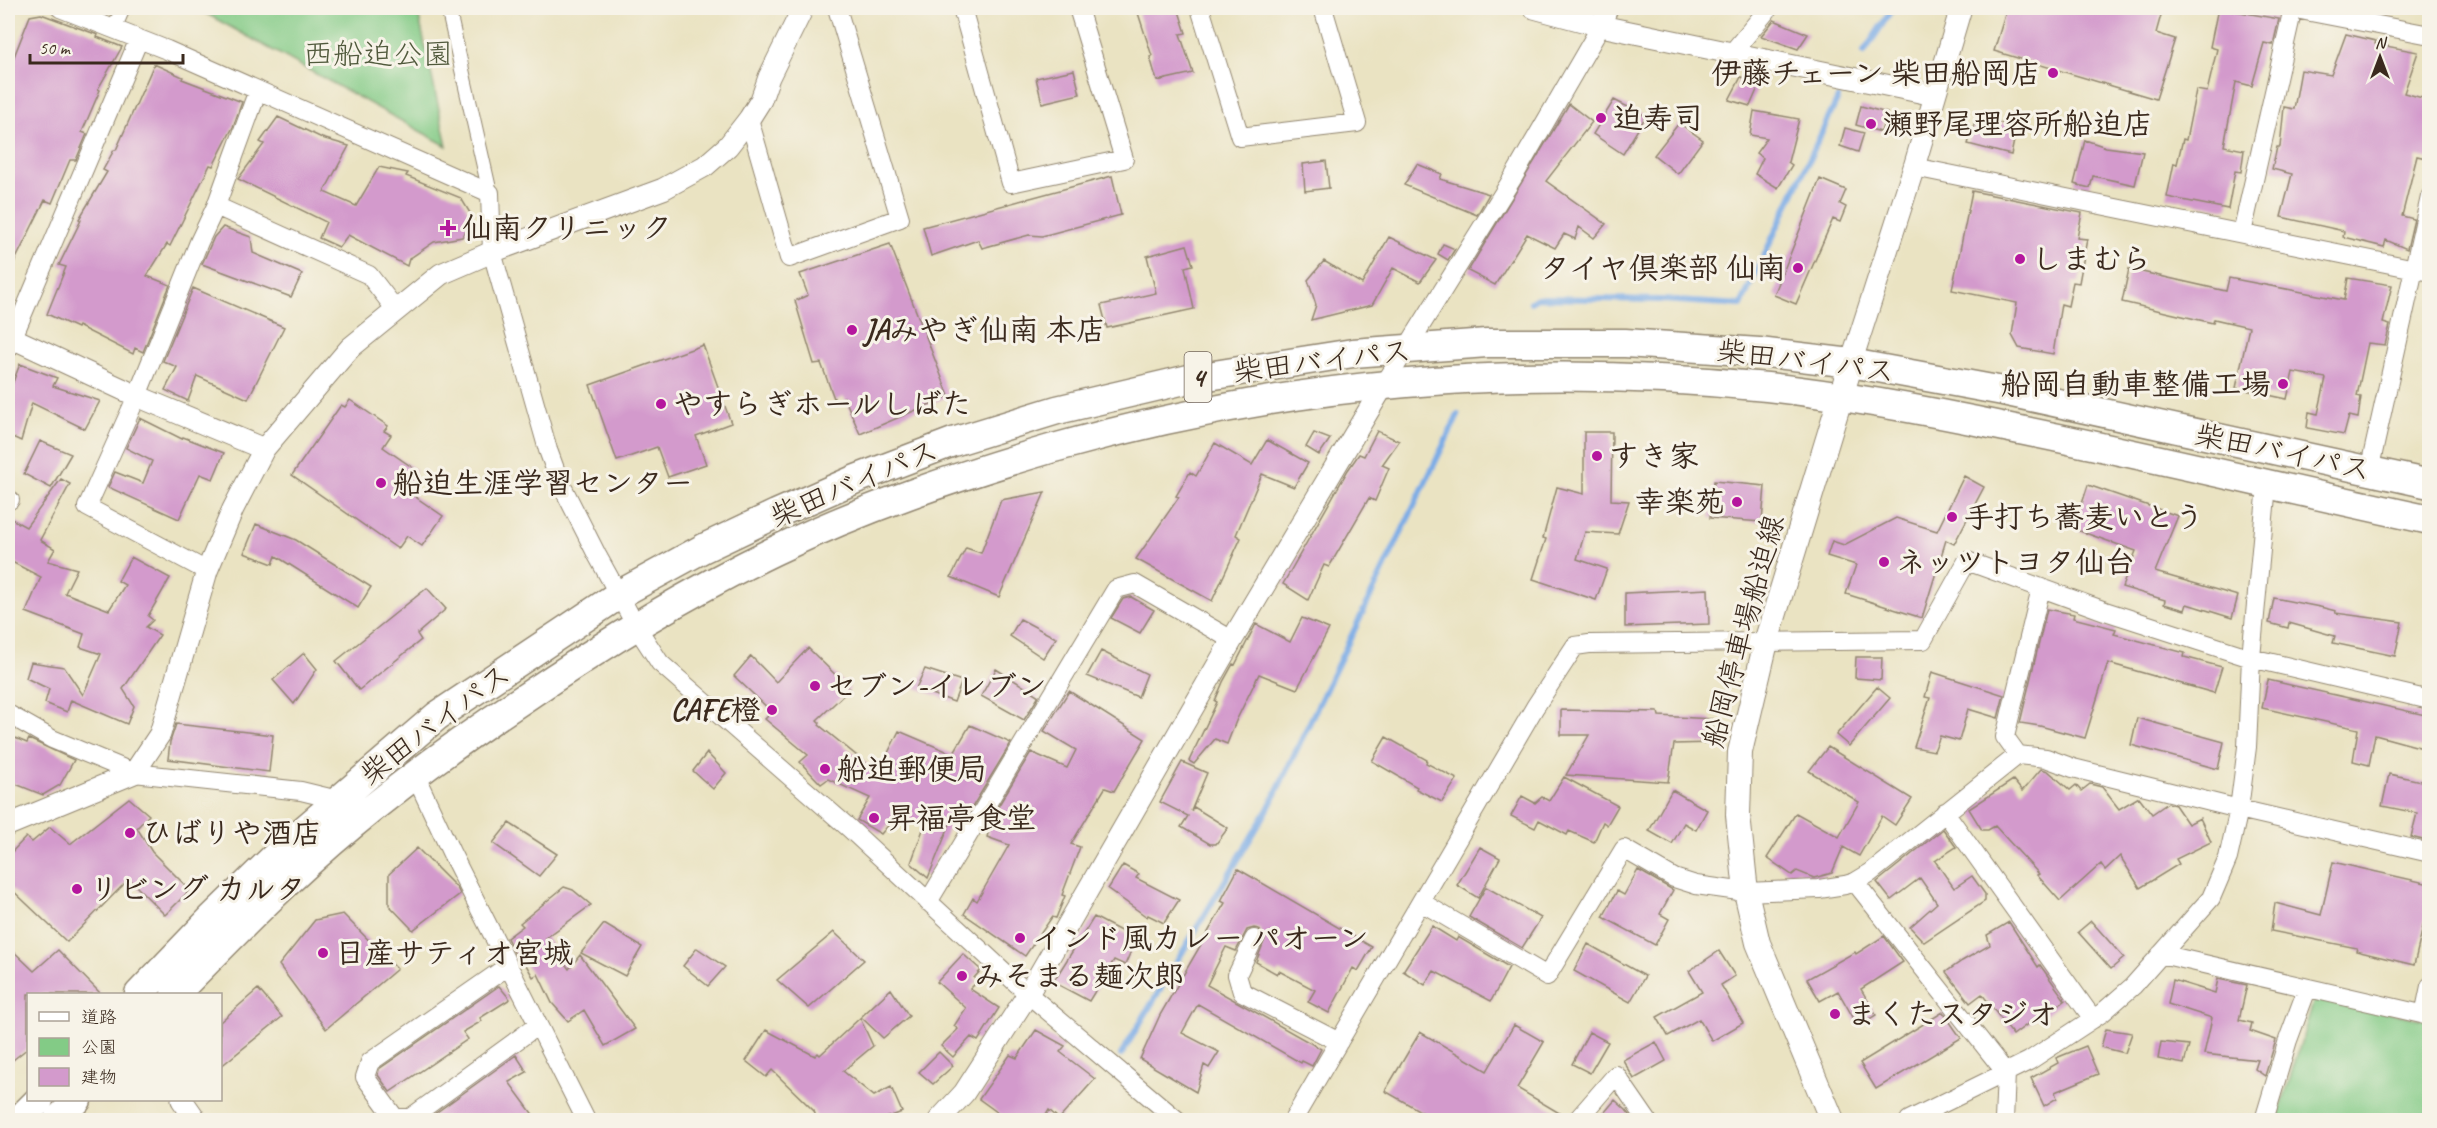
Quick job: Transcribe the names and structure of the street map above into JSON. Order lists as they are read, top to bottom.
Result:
{
  "streets": {
    "highway": ["柴田バイパス", "4"],
    "main road": ["船岡停車場船迫線"]
  },
  "crossings": [
    ["柴田バイパス", "船岡停車場船迫線"]
  ],
  "parks": ["西船迫公園"],
  "places": {
    "other": [
      "伊藤チェーン 柴田船岡店",
      "迫寿司",
      "瀬野尾理容所船迫店",
      "しまむら",
      "タイヤ倶楽部 仙南",
      "JAみやぎ仙南 本店",
      "船岡自動車整備工場",
      "やすらぎホールしばた",
      "すき家",
      "船迫生涯学習センター",
      "幸楽苑",
      "手打ち蕎麦いとう",
      "ネッツトヨタ仙台",
      "セブン-イレブン",
      "CAFE橙",
      "船迫郵便局",
      "昇福亭食堂",
      "ひばりや酒店",
      "リビング カルタ",
      "インド風カレー パオーン",
      "日産サティオ宮城",
      "みそまる麺次郎",
      "まくたスタジオ"
    ],
    "health": ["仙南クリニック"]
  },
  "legend": ["道路", "公園", "建物"],
  "scale_bar": "50 m",
  "north": "top"
}
